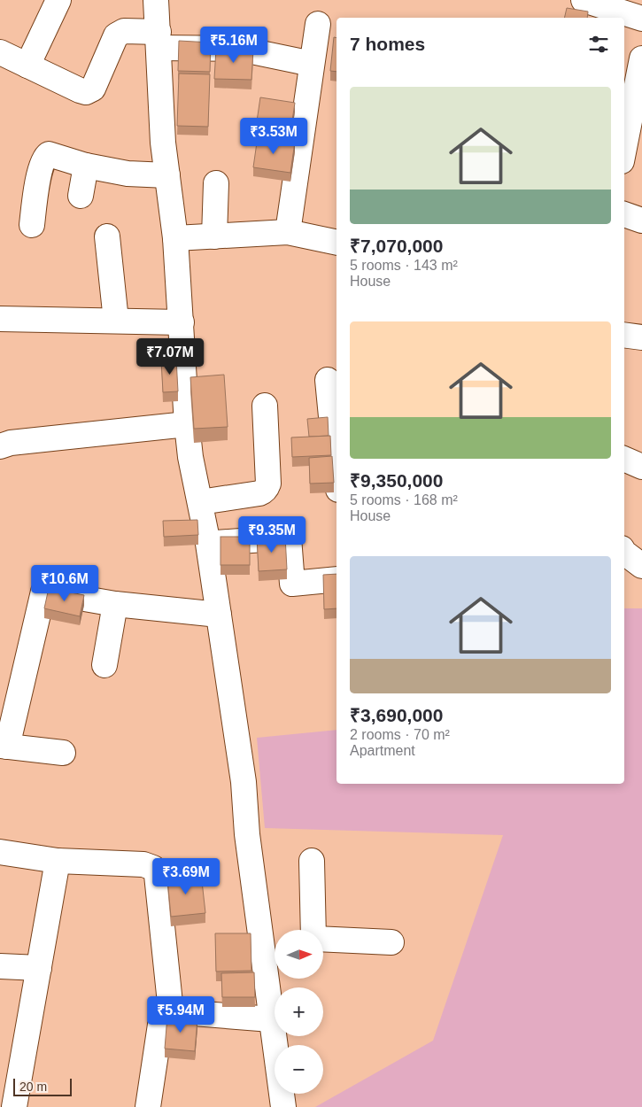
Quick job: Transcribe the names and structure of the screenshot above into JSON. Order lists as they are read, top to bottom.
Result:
{
  "scale_bar": "20 m",
  "north": "right",
  "page": {
    "heading": "7 homes",
    "price": [
      "₹5.16M",
      "₹3.53M",
      "₹7.07M",
      "₹9.35M",
      "₹10.6M",
      "₹3.69M",
      "₹5.94M"
    ],
    "list": [
      {
        "name": "₹7,070,000",
        "note": "5 rooms · 143 m² · House"
      },
      {
        "name": "₹9,350,000",
        "note": "5 rooms · 168 m² · House"
      },
      {
        "name": "₹3,690,000",
        "note": "2 rooms · 70 m² · Apartment"
      }
    ],
    "map_buttons": ["+", "−"],
    "scale": "20 m"
  }
}
